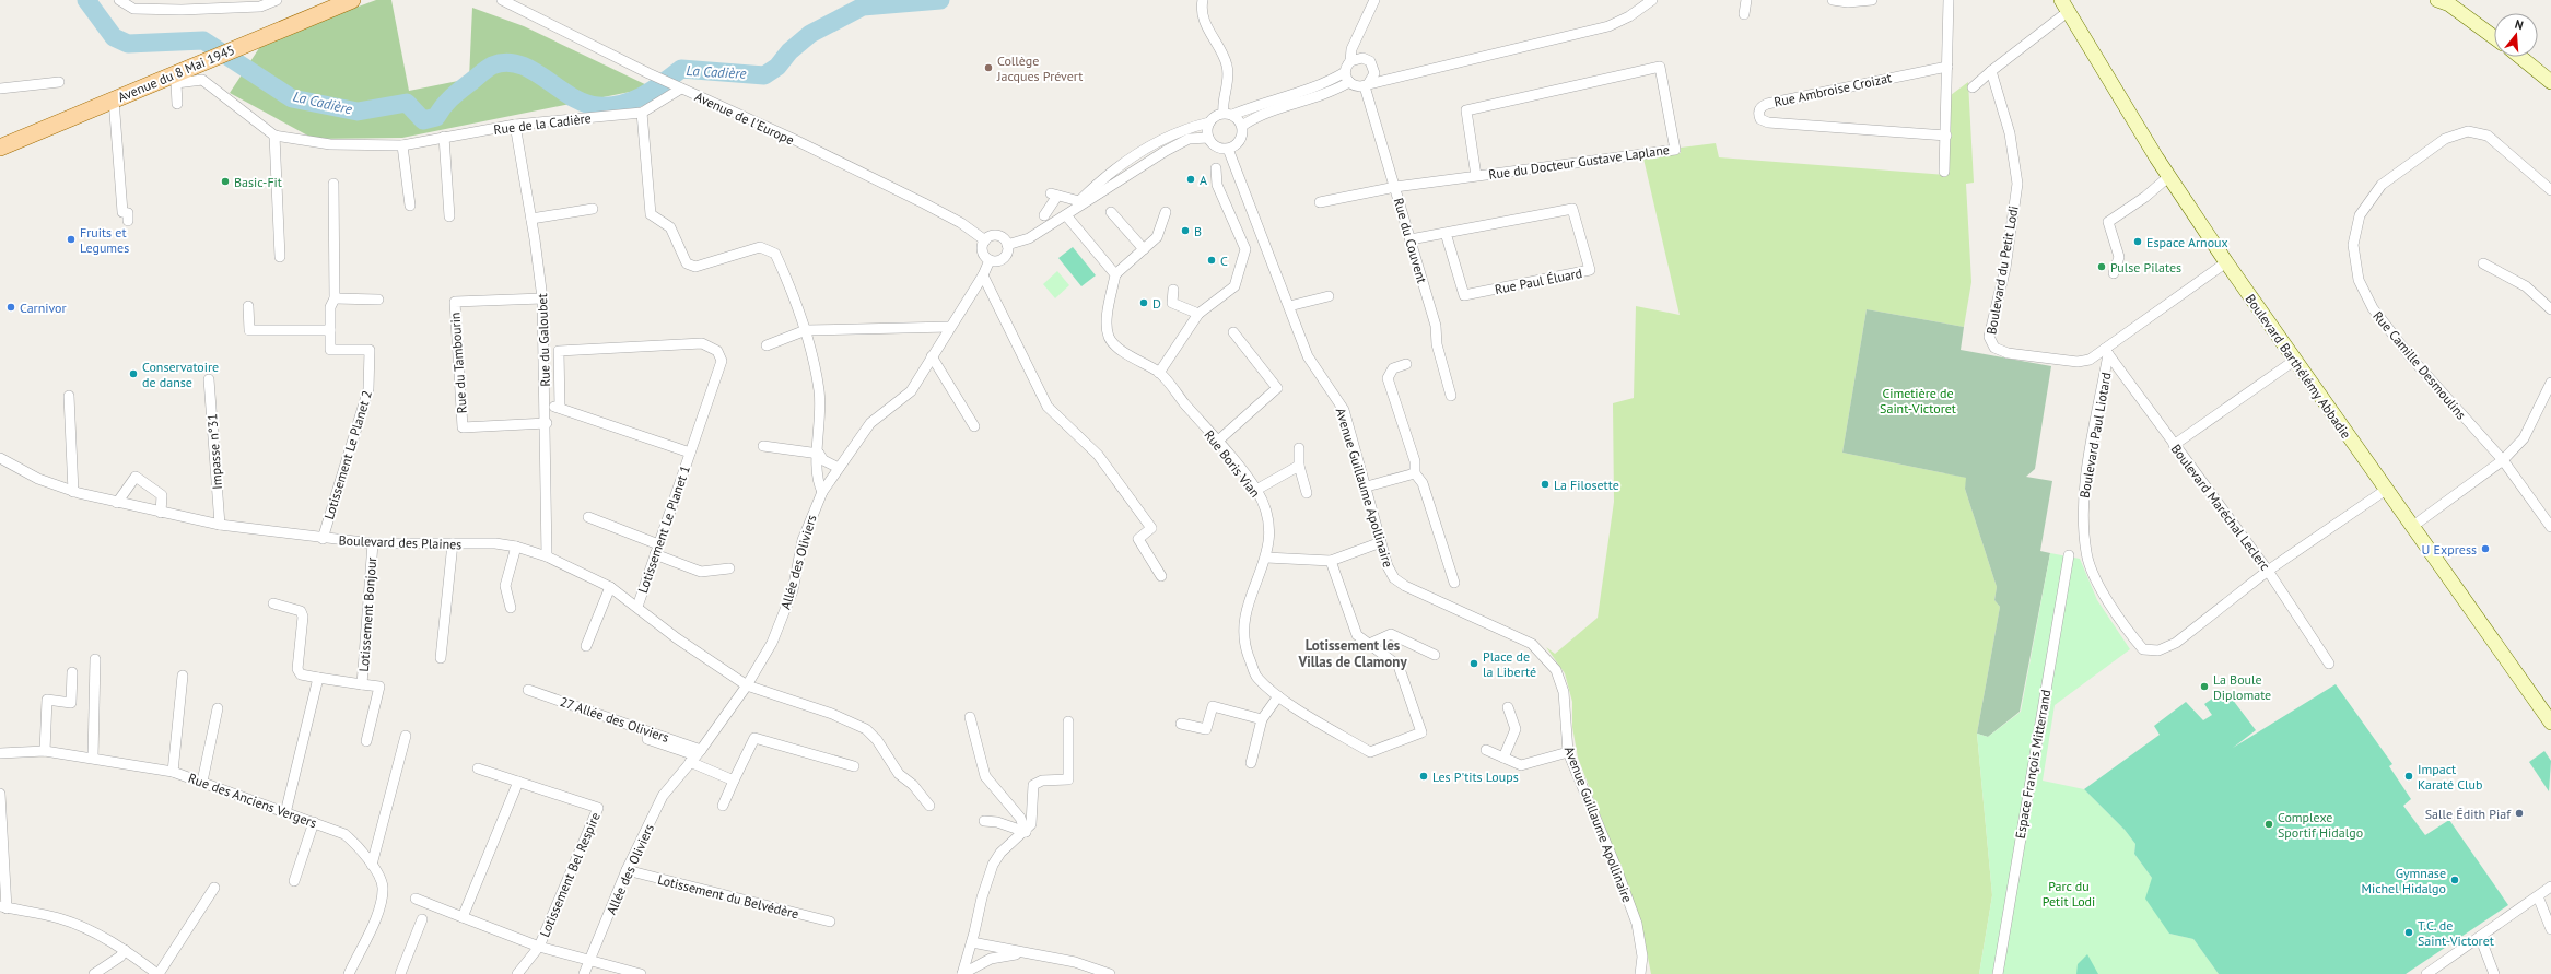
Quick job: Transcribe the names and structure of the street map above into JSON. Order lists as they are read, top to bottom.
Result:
{
  "streets": {
    "main road": ["Avenue du 8 Mai 1945"],
    "street": [
      "Rue Ambroise Croizat",
      "Avenue de l'Europe",
      "Rue de la Cadière",
      "Rue du Docteur Gustave Laplane",
      "Rue du Couvent",
      "Boulevard du Petit Lodi",
      "Rue Paul Éluard",
      "Rue du Galoubet",
      "Rue du Tambourin",
      "Rue Camille Desmoulins",
      "Boulevard Barthélémy Abbadie",
      "Boulevard Paul Liotard",
      "Impasse n°31",
      "Lotissement Le Planet 2",
      "Rue Boris Vian",
      "Avenue Guillaume Apollinaire",
      "Boulevard Maréchal Leclerc",
      "Lotissement Le Planet 1",
      "Boulevard des Plaines",
      "Allée des Oliviers",
      "Lotissement Bonjour",
      "Espace François Mitterrand",
      "Rue des Anciens Vergers",
      "Lotissement Bel Respire",
      "Lotissement du Belvédère"
    ]
  },
  "crossings": [
    ["Avenue du 8 Mai 1945", "Rue de la Cadière"],
    ["Avenue de l'Europe", "Rue de la Cadière"],
    ["Avenue de l'Europe", "Allée des Oliviers"],
    ["Rue de la Cadière", "Rue du Galoubet"],
    ["Rue du Docteur Gustave Laplane", "Rue du Couvent"],
    ["Rue du Couvent", "Rue Paul Éluard"],
    ["Boulevard du Petit Lodi", "Boulevard Paul Liotard"],
    ["Boulevard du Petit Lodi", "Boulevard Maréchal Leclerc"],
    ["Rue du Galoubet", "Rue du Tambourin"],
    ["Rue du Galoubet", "Lotissement Le Planet 1"],
    ["Rue du Galoubet", "Boulevard des Plaines"],
    ["Boulevard Barthélémy Abbadie", "Boulevard Paul Liotard"],
    ["Boulevard Paul Liotard", "Boulevard Maréchal Leclerc"],
    ["Impasse n°31", "Boulevard des Plaines"],
    ["Lotissement Le Planet 2", "Boulevard des Plaines"],
    ["Lotissement Le Planet 1", "Boulevard des Plaines"],
    ["Boulevard des Plaines", "Allée des Oliviers"],
    ["Boulevard des Plaines", "Lotissement Bonjour"],
    ["Allée des Oliviers", "Lotissement Bel Respire"],
    ["Allée des Oliviers", "Lotissement du Belvédère"]
  ],
  "districts": ["Lotissement les Villas de Clamony"],
  "water": ["La Cadière"],
  "parks": ["Cimetière de Saint-Victoret", "Parc du Petit Lodi"],
  "places": [
    "Collège Jacques Prévert",
    "A",
    "Basic-Fit",
    "B",
    "Fruits et Legumes",
    "Espace Arnoux",
    "C",
    "Pulse Pilates",
    "D",
    "Carnivor",
    "Conservatoire de danse",
    "La Filosette",
    "U Express",
    "Place de la Liberté",
    "La Boule Diplomate",
    "Les P'tits Loups",
    "Impact Karaté Club",
    "Salle Édith Piaf",
    "Complexe Sportif Hidalgo",
    "Gymnase Michel Hidalgo",
    "T.C. de Saint-Victoret"
  ],
  "north": "top"
}
